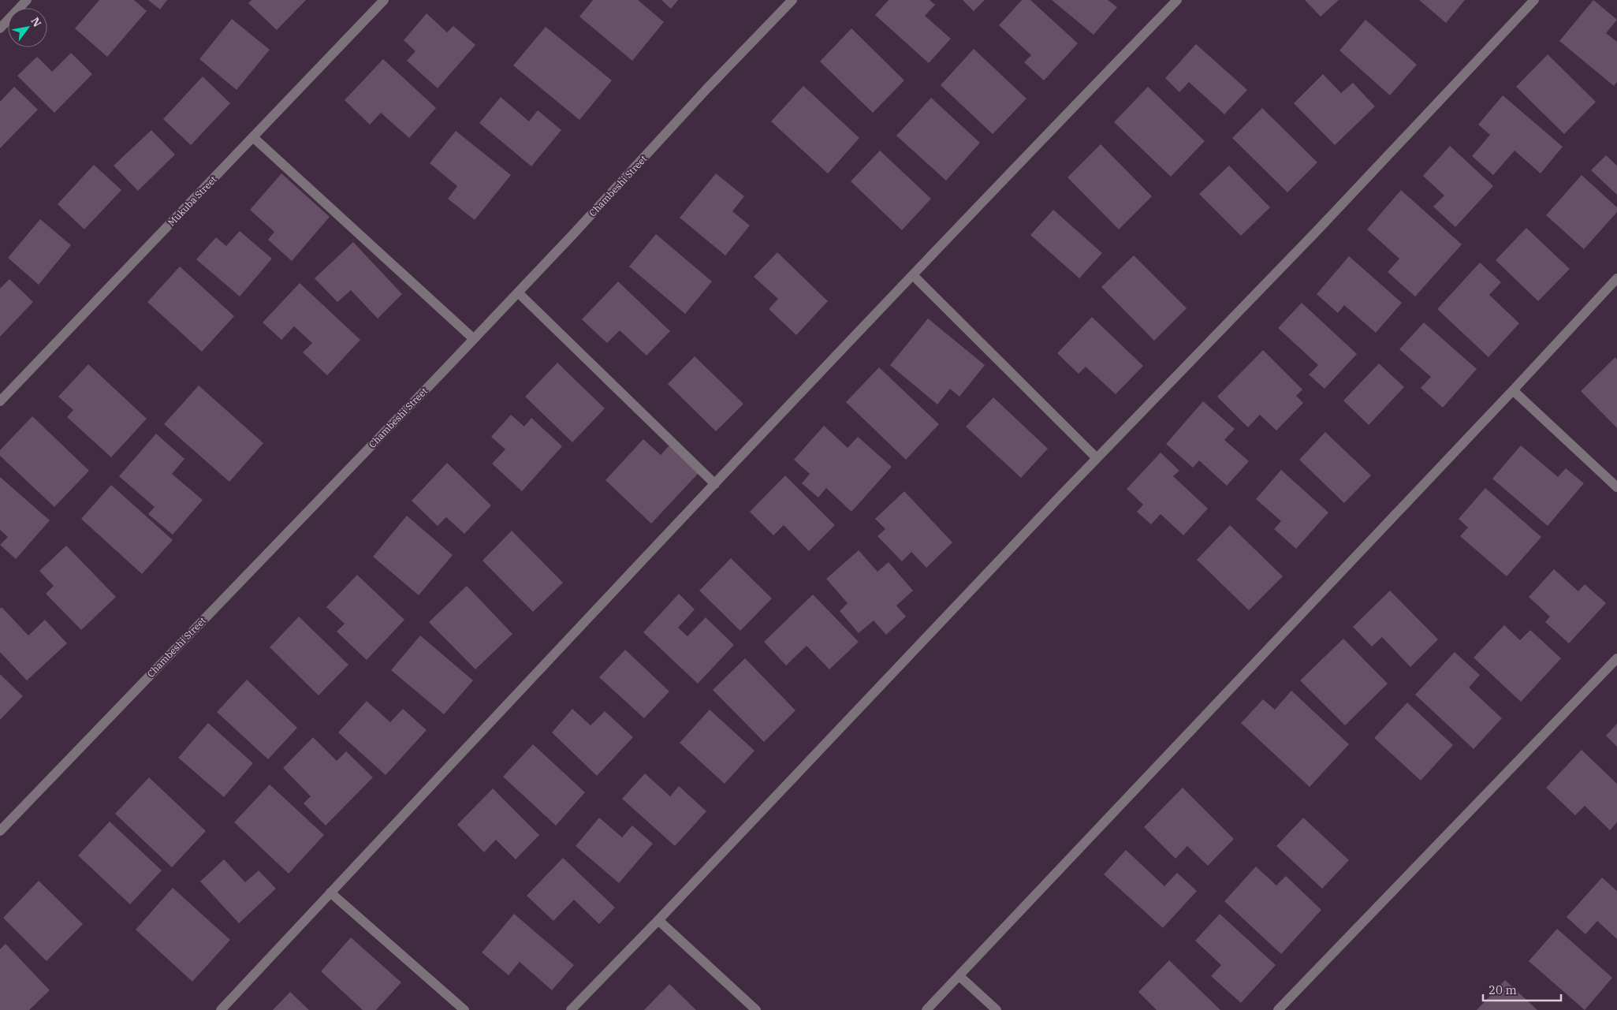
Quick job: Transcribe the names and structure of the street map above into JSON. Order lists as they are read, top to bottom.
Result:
{
  "streets": {
    "street": ["Chambeshi Street", "Mukuba Street"]
  },
  "scale_bar": "20 m",
  "north": "top right"
}
